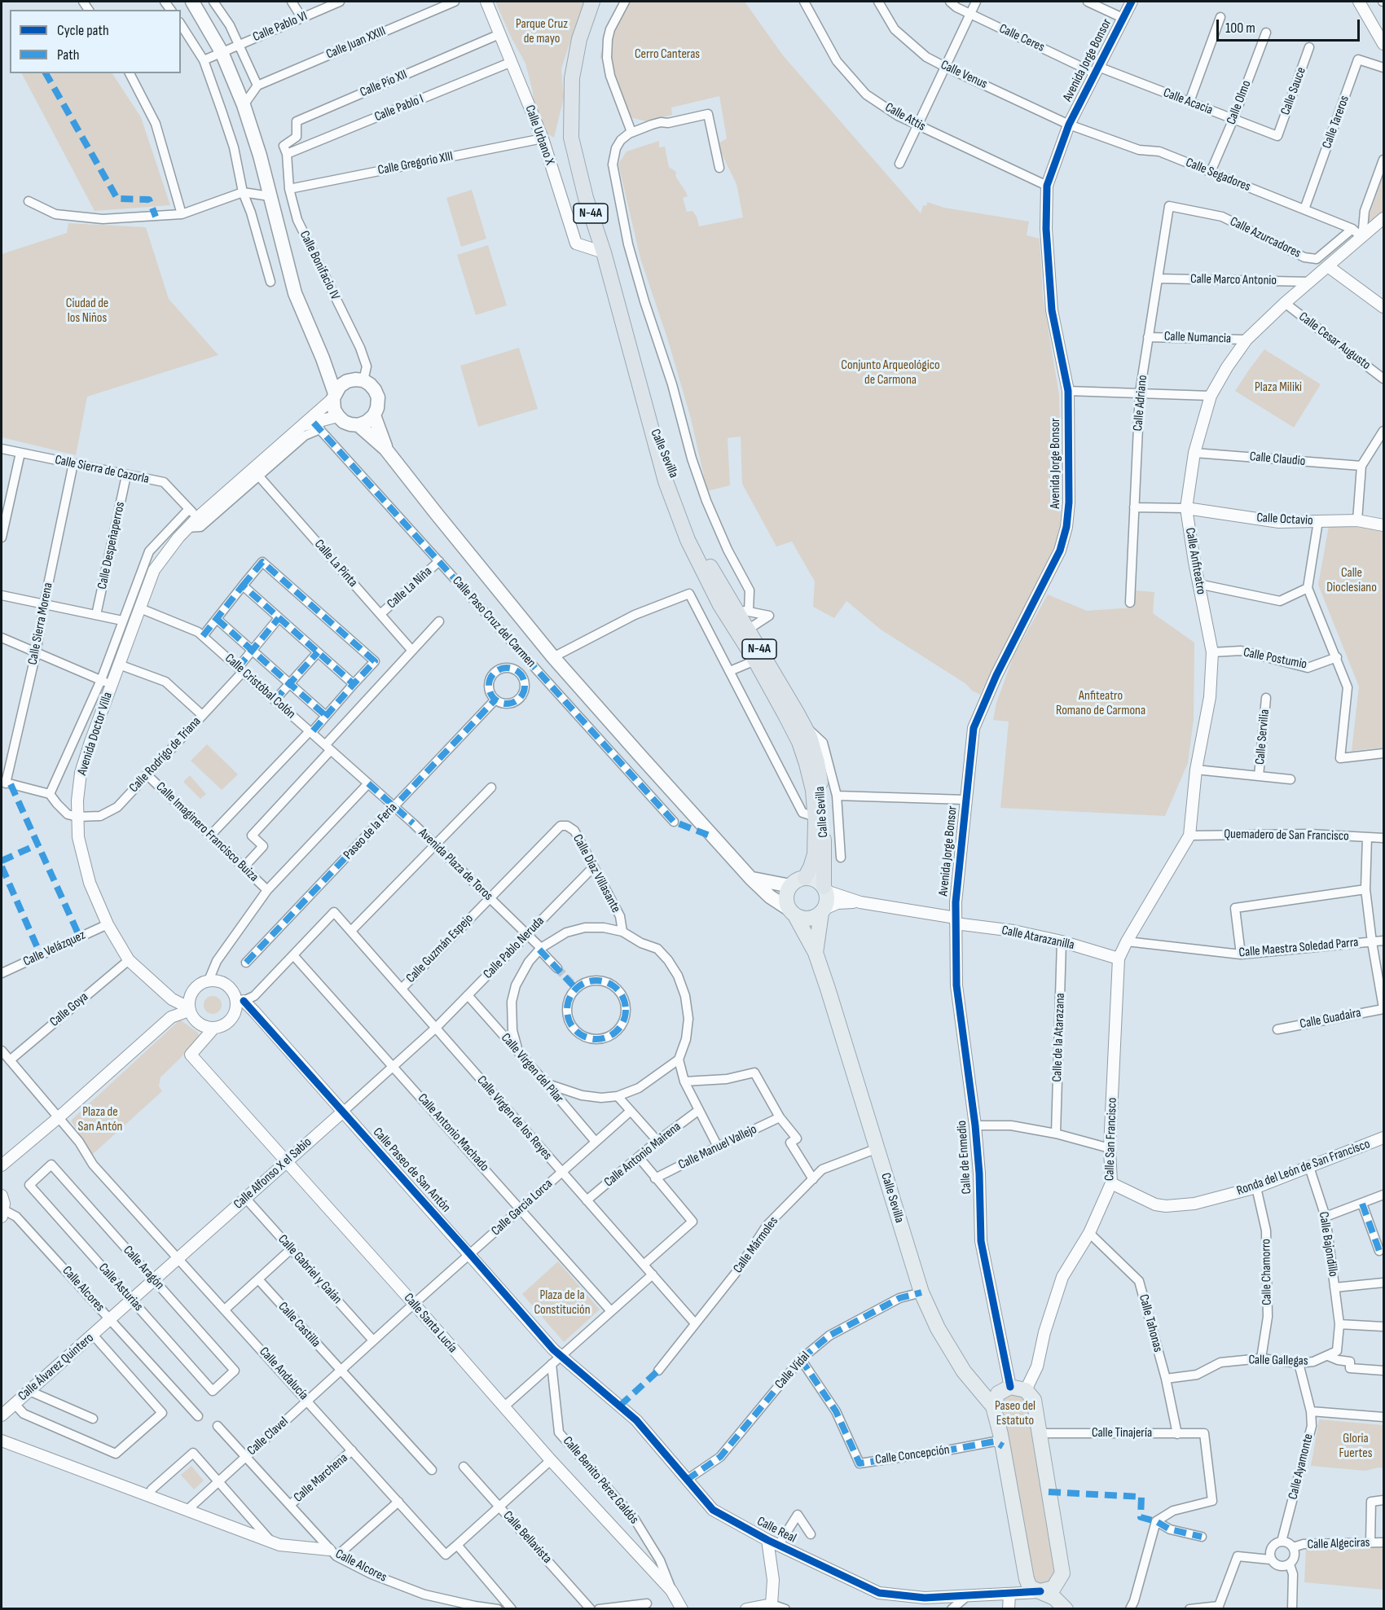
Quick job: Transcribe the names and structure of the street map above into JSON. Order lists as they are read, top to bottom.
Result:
{
  "streets": {
    "highway": ["N-4A", "Calle Sevilla"],
    "street": [
      "Calle Pablo VI",
      "Calle Ceres",
      "Calle Juan XXIII",
      "Avenida Jorge Bonsor",
      "Calle Venus",
      "Calle Pío XII",
      "Calle Sauce",
      "Calle Acacia",
      "Calle Olmo",
      "Calle Pablo I",
      "Calle Attis",
      "Calle Tareros",
      "Calle Urbano X",
      "Calle Gregorio XIII",
      "Calle Segadores",
      "Calle Azurcadores",
      "Calle Bonifacio IV",
      "Calle Marco Antonio",
      "Calle Numancia",
      "Calle Cesar Augusto",
      "Calle Adriano",
      "Calle Claudio",
      "Calle Sierra de Cazorla",
      "Calle Octavio",
      "Calle Despeñaperros",
      "Calle Anfiteatro",
      "Calle La Pinta",
      "Calle La Niña",
      "Calle Paso Cruz del Carmen",
      "Calle Sierra Morena",
      "Calle Postumio",
      "Calle Cristóbal Colón",
      "Avenida Doctor Villa",
      "Calle Servilia",
      "Calle Rodrígo de Triana",
      "Paseo de la Feria",
      "Calle Imaginero Francisco Buiza",
      "Quemadero de San Francisco",
      "Avenida Plaza de Toros",
      "Calle Díaz Villasante",
      "Calle Atarazanilla",
      "Calle Pablo Neruda",
      "Calle Maestra Soledad Parra",
      "Calle Velázquez",
      "Calle Guzmán Espejo",
      "Calle Goya",
      "Calle Guadaira",
      "Calle de la Atarazana",
      "Calle Virgen del Pilar",
      "Calle Virgen de los Reyes",
      "Calle Antonio Machado",
      "Calle San Francisco",
      "Calle Manuel Vallejo",
      "Calle Antonio Mairena",
      "Calle de Enmedio",
      "Ronda del León de San Francisco",
      "Calle Paseo de San Antón",
      "Calle Alfonso X el Sabio",
      "Calle García Lorca",
      "Calle Bajondillo",
      "Calle Mármoles",
      "Calle Aragón",
      "Calle Gabriel y Galán",
      "Calle Chamorro",
      "Calle Asturias",
      "Calle Alcores",
      "Calle Santa Lucía",
      "Calle Tahonas",
      "Calle Castilla",
      "Calle Gallegas",
      "Calle Álvarez Quintero",
      "Calle Vidal",
      "Calle Andalucía",
      "Calle Tinajería",
      "Calle Clavel",
      "Calle Concepción",
      "Calle Ayamonte",
      "Calle Marchena",
      "Calle Benito Pérez Galdós",
      "Calle Real",
      "Calle Bellavista",
      "Calle Algeciras"
    ]
  },
  "crossings": [
    ["Calle Ceres", "Avenida Jorge Bonsor"],
    ["Calle Ceres", "Calle Acacia"],
    ["Avenida Jorge Bonsor", "Calle Venus"],
    ["Avenida Jorge Bonsor", "Calle Acacia"],
    ["Avenida Jorge Bonsor", "Calle Attis"],
    ["Avenida Jorge Bonsor", "Calle Segadores"],
    ["Avenida Jorge Bonsor", "Calle Atarazanilla"],
    ["Avenida Jorge Bonsor", "Calle de Enmedio"],
    ["Calle Venus", "Calle Segadores"],
    ["Calle Pío XII", "Calle Pablo I"],
    ["Calle Pío XII", "Calle Urbano X"],
    ["Calle Pío XII", "Calle Bonifacio IV"],
    ["Calle Sauce", "Calle Acacia"],
    ["Calle Acacia", "Calle Olmo"],
    ["Calle Olmo", "Calle Segadores"],
    ["Calle Pablo I", "Calle Urbano X"],
    ["Calle Pablo I", "Calle Bonifacio IV"],
    ["Calle Tareros", "Calle Segadores"],
    ["Calle Urbano X", "Calle Gregorio XIII"],
    ["Calle Urbano X", "N-4A"],
    ["Calle Gregorio XIII", "Calle Bonifacio IV"],
    ["Calle Segadores", "Calle Azurcadores"],
    ["Calle Segadores", "Calle Anfiteatro"],
    ["N-4A", "Calle Sevilla"],
    ["Calle Azurcadores", "Calle Adriano"],
    ["Calle Bonifacio IV", "Avenida Doctor Villa"],
    ["Calle Marco Antonio", "Calle Adriano"],
    ["Calle Marco Antonio", "Calle Anfiteatro"],
    ["Calle Numancia", "Calle Adriano"],
    ["Calle Numancia", "Calle Anfiteatro"],
    ["Calle Cesar Augusto", "Calle Anfiteatro"],
    ["Calle Sevilla", "Calle de Enmedio"],
    ["Calle Sevilla", "Calle Mármoles"],
    ["Calle Sevilla", "Calle Vidal"],
    ["Calle Claudio", "Calle Anfiteatro"],
    ["Calle Sierra de Cazorla", "Calle Despeñaperros"],
    ["Calle Sierra de Cazorla", "Calle Sierra Morena"],
    ["Calle Sierra de Cazorla", "Avenida Doctor Villa"],
    ["Calle Octavio", "Calle Anfiteatro"],
    ["Calle Anfiteatro", "Calle Postumio"],
    ["Calle Anfiteatro", "Calle Servilia"],
    ["Calle Anfiteatro", "Quemadero de San Francisco"],
    ["Calle Anfiteatro", "Calle Atarazanilla"],
    ["Calle Anfiteatro", "Calle Maestra Soledad Parra"],
    ["Calle Anfiteatro", "Calle San Francisco"],
    ["Calle La Pinta", "Calle La Niña"],
    ["Calle La Pinta", "Avenida Doctor Villa"],
    ["Calle La Niña", "Calle Paso Cruz del Carmen"],
    ["Calle Paso Cruz del Carmen", "Avenida Doctor Villa"],
    ["Calle Cristóbal Colón", "Avenida Doctor Villa"],
    ["Calle Cristóbal Colón", "Calle Rodrígo de Triana"],
    ["Calle Cristóbal Colón", "Avenida Plaza de Toros"],
    ["Avenida Doctor Villa", "Calle Rodrígo de Triana"],
    ["Avenida Doctor Villa", "Calle Velázquez"],
    ["Avenida Doctor Villa", "Calle Goya"],
    ["Avenida Doctor Villa", "Calle Paseo de San Antón"],
    ["Avenida Doctor Villa", "Calle Santa Lucía"],
    ["Calle Rodrígo de Triana", "Calle Imaginero Francisco Buiza"],
    ["Paseo de la Feria", "Avenida Plaza de Toros"],
    ["Avenida Plaza de Toros", "Calle Pablo Neruda"],
    ["Avenida Plaza de Toros", "Calle Guzmán Espejo"],
    ["Calle Díaz Villasante", "Calle Pablo Neruda"],
    ["Calle Díaz Villasante", "Calle Guzmán Espejo"],
    ["Calle Atarazanilla", "Calle de la Atarazana"],
    ["Calle Atarazanilla", "Calle San Francisco"],
    ["Calle Atarazanilla", "Calle de Enmedio"],
    ["Calle Pablo Neruda", "Calle Virgen del Pilar"],
    ["Calle Pablo Neruda", "Calle Virgen de los Reyes"],
    ["Calle Pablo Neruda", "Calle Alfonso X el Sabio"],
    ["Calle Guzmán Espejo", "Calle Virgen de los Reyes"],
    ["Calle Goya", "Calle Andalucía"],
    ["Calle Virgen del Pilar", "Calle García Lorca"],
    ["Calle Virgen de los Reyes", "Calle Antonio Machado"],
    ["Calle Virgen de los Reyes", "Calle Antonio Mairena"],
    ["Calle Virgen de los Reyes", "Calle Alfonso X el Sabio"],
    ["Calle Virgen de los Reyes", "Calle García Lorca"],
    ["Calle Virgen de los Reyes", "Calle Mármoles"],
    ["Calle Antonio Machado", "Calle Alfonso X el Sabio"],
    ["Calle Antonio Machado", "Calle García Lorca"],
    ["Calle San Francisco", "Ronda del León de San Francisco"],
    ["Calle San Francisco", "Calle Tahonas"],
    ["Ronda del León de San Francisco", "Calle Bajondillo"],
    ["Ronda del León de San Francisco", "Calle Chamorro"],
    ["Calle Paseo de San Antón", "Calle Alfonso X el Sabio"],
    ["Calle Paseo de San Antón", "Calle García Lorca"],
    ["Calle Paseo de San Antón", "Calle Santa Lucía"],
    ["Calle Paseo de San Antón", "Calle Real"],
    ["Calle Alfonso X el Sabio", "Calle Aragón"],
    ["Calle Alfonso X el Sabio", "Calle Gabriel y Galán"],
    ["Calle Alfonso X el Sabio", "Calle Asturias"],
    ["Calle Alfonso X el Sabio", "Calle Alcores"],
    ["Calle Alfonso X el Sabio", "Calle Santa Lucía"],
    ["Calle Alfonso X el Sabio", "Calle Álvarez Quintero"],
    ["Calle Alfonso X el Sabio", "Calle Andalucía"],
    ["Calle García Lorca", "Calle Santa Lucía"],
    ["Calle García Lorca", "Calle Clavel"],
    ["Calle Bajondillo", "Calle Gallegas"],
    ["Calle Aragón", "Calle Asturias"],
    ["Calle Gabriel y Galán", "Calle Clavel"],
    ["Calle Chamorro", "Calle Gallegas"],
    ["Calle Alcores", "Calle Álvarez Quintero"],
    ["Calle Alcores", "Calle Clavel"],
    ["Calle Alcores", "Calle Marchena"],
    ["Calle Santa Lucía", "Calle Clavel"],
    ["Calle Santa Lucía", "Calle Benito Pérez Galdós"],
    ["Calle Tahonas", "Calle Gallegas"],
    ["Calle Tahonas", "Calle Tinajería"],
    ["Calle Castilla", "Calle Clavel"],
    ["Calle Gallegas", "Calle Ayamonte"],
    ["Calle Vidal", "Calle Concepción"],
    ["Calle Vidal", "Calle Real"],
    ["Calle Andalucía", "Calle Clavel"],
    ["Calle Andalucía", "Calle Marchena"],
    ["Calle Ayamonte", "Calle Algeciras"]
  ],
  "parks": [
    "Parque Cruz de mayo",
    "Cerro Canteras",
    "Ciudad de los Niños",
    "Conjunto Arqueológico de Carmona",
    "Plaza Miliki",
    "Calle Dioclesiano",
    "Anfiteatro Romano de Carmona",
    "Plaza de San Antón",
    "Plaza de la Constitución",
    "Paseo del Estatuto",
    "Gloria Fuertes"
  ],
  "legend": ["Cycle path", "Path"],
  "scale_bar": "100 m"
}
